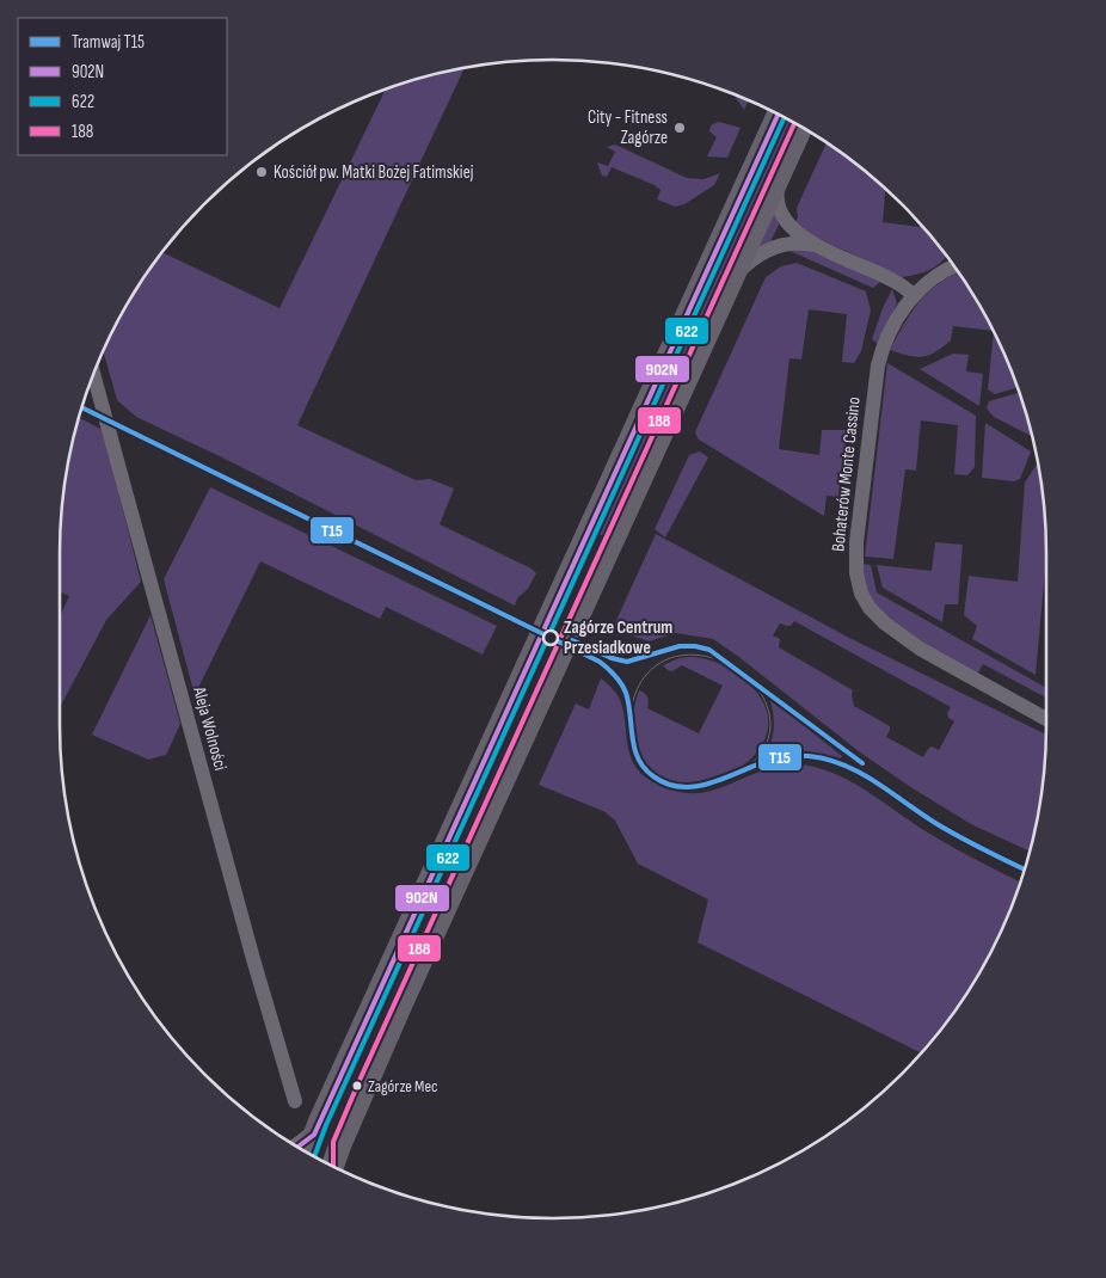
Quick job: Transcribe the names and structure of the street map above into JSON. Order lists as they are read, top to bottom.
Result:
{
  "streets": {
    "street": ["Bohaterów Monte Cassino", "Aleja Wolności"]
  },
  "places": [
    "City - Fitness Zagórze",
    "Kościół pw. Matki Bożej Fatimskiej",
    "Zagórze Centrum Przesiadkowe",
    "Zagórze Mec"
  ],
  "lines": [
    "transit line 902N",
    "transit line 622",
    "transit line 188",
    "tram line T15"
  ],
  "legend": [
    "Tramwaj T15",
    "902N",
    "622",
    "188"
  ]
}
